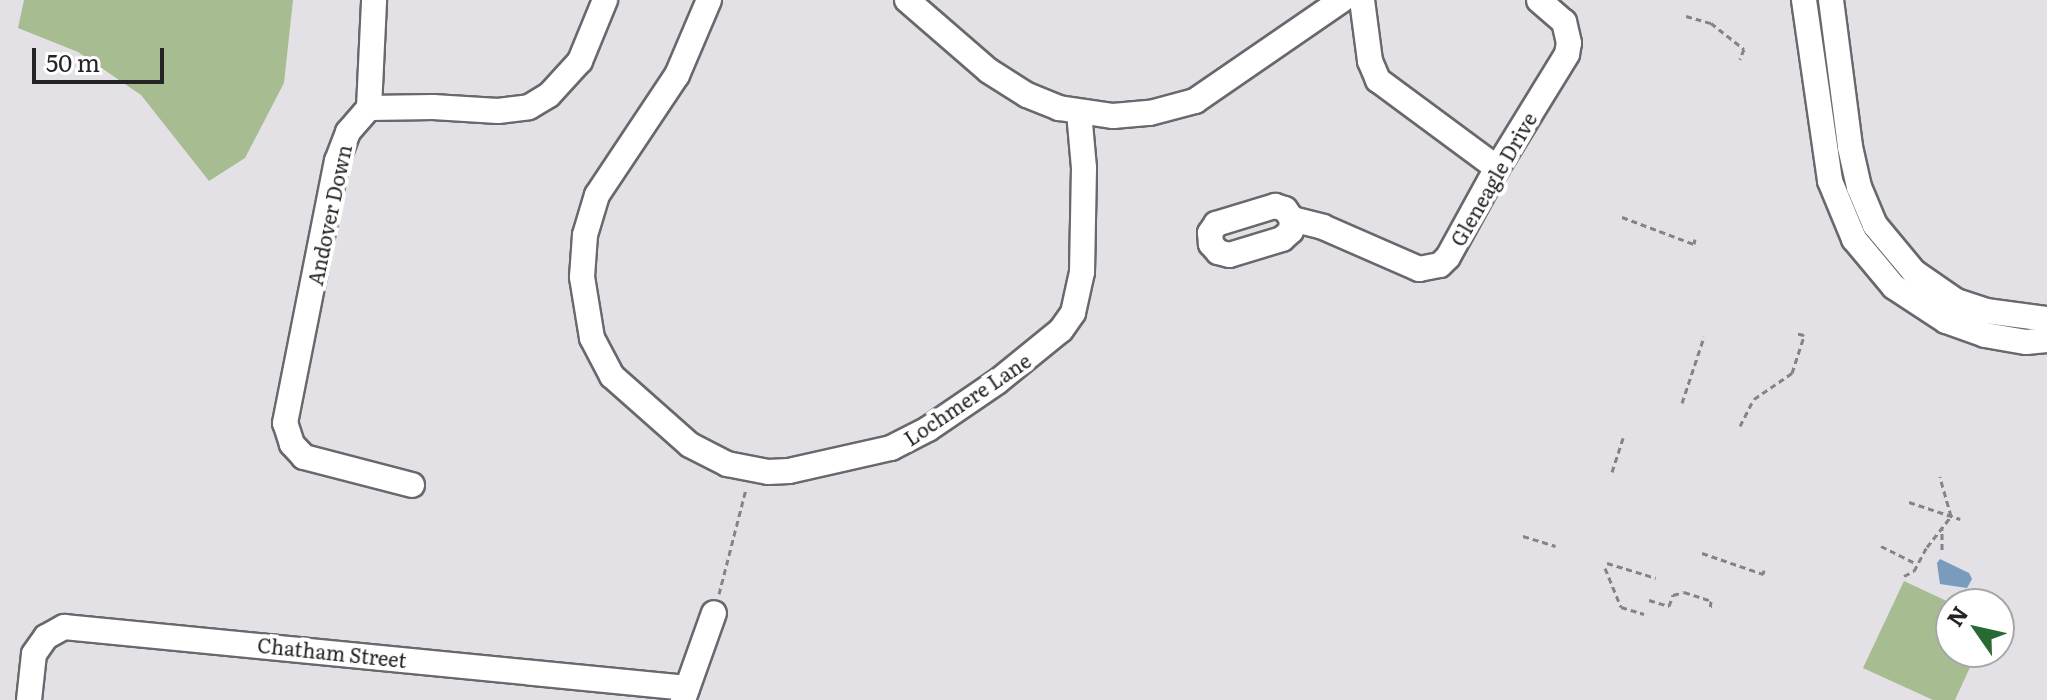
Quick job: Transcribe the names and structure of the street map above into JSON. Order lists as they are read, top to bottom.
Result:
{
  "streets": {
    "street": [
      "Gleneagle Drive",
      "Andover Down",
      "Lochmere Lane",
      "Chatham Street"
    ]
  },
  "scale_bar": "50 m",
  "north": "top left"
}
